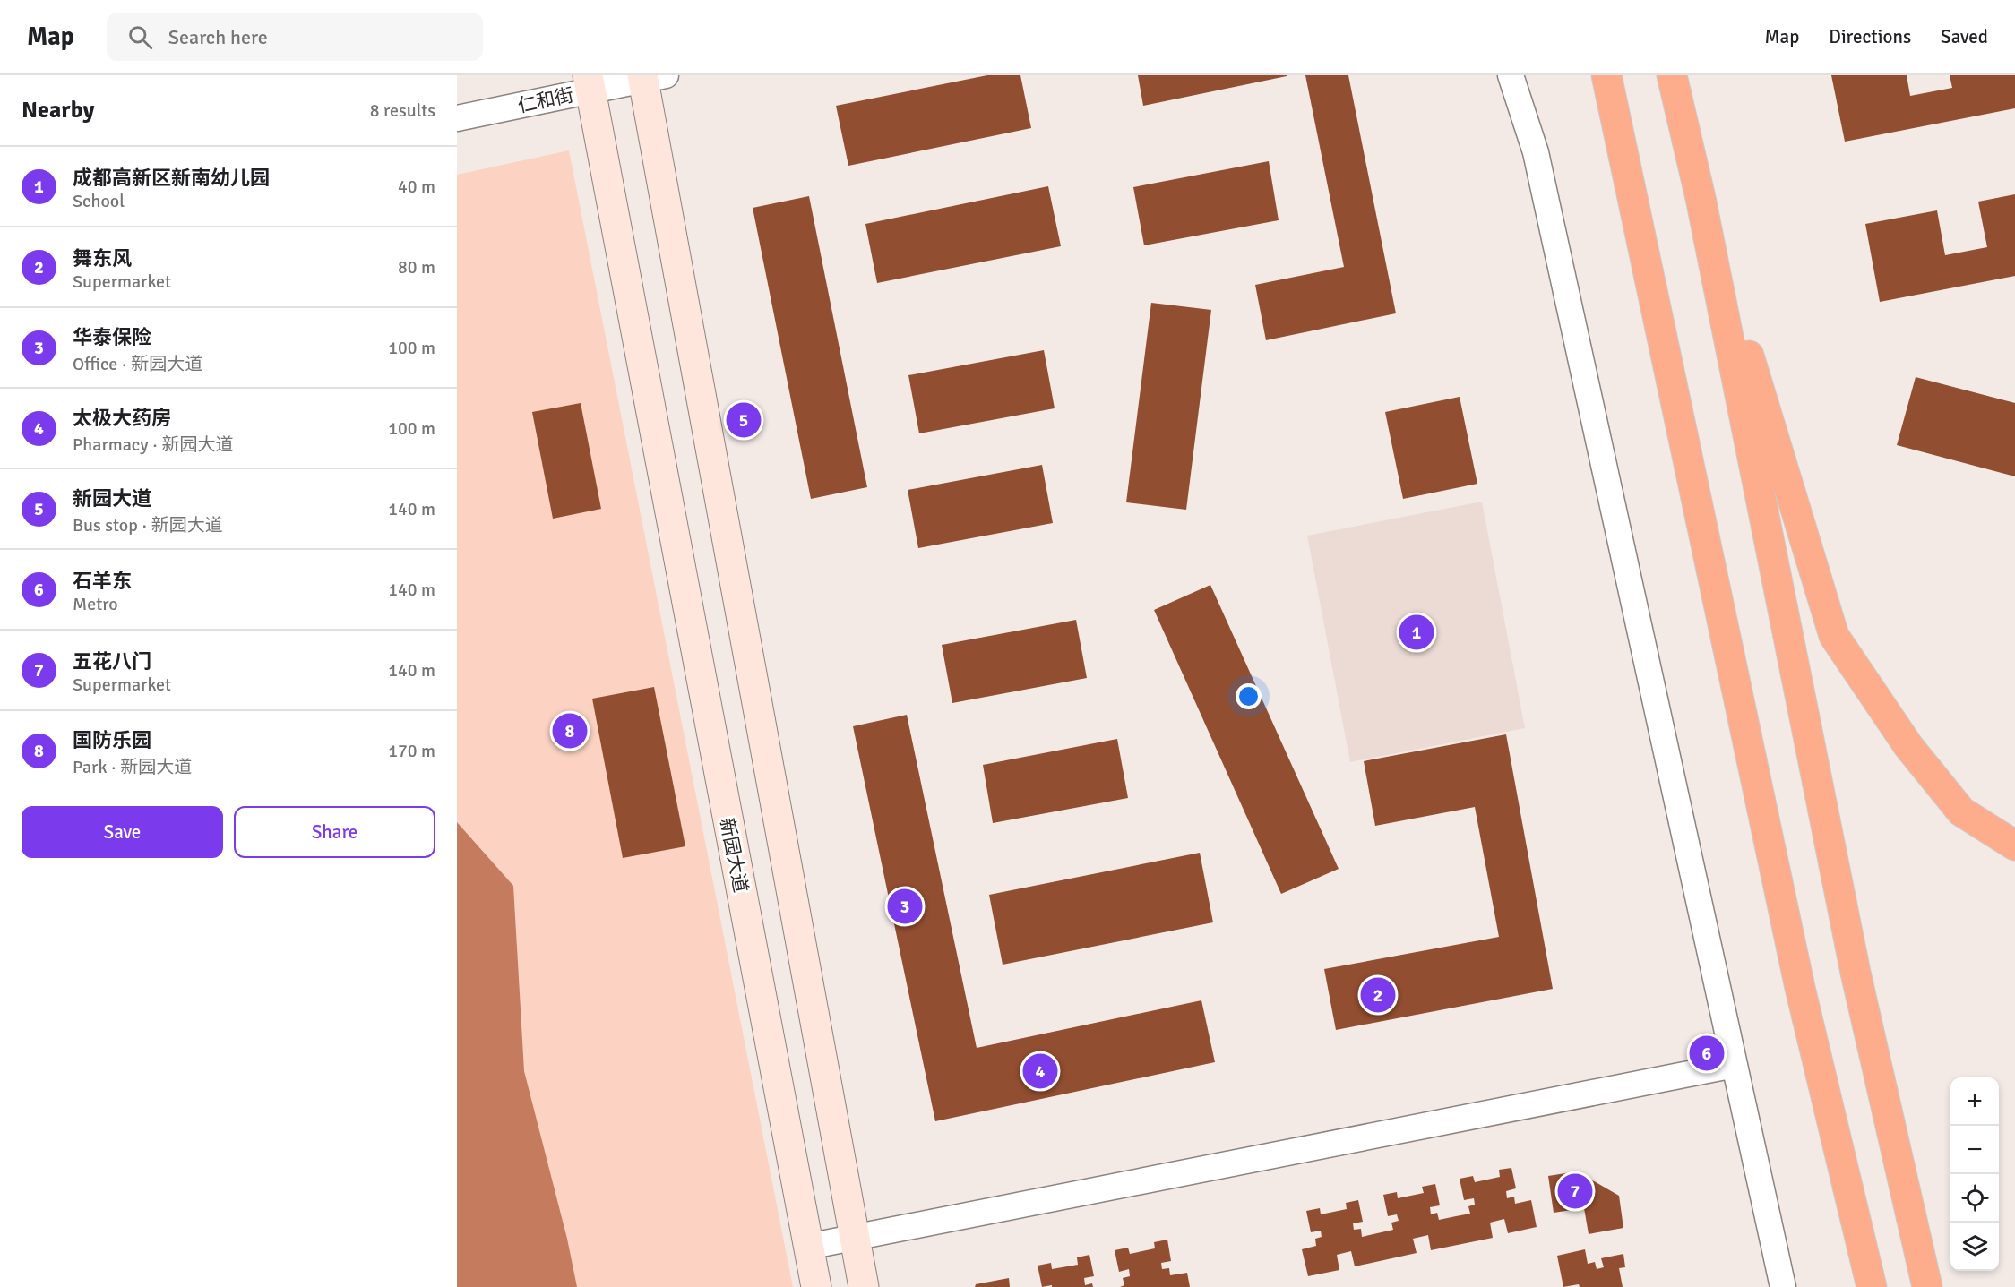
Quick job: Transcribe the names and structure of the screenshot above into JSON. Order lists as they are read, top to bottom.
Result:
{
  "streets": {
    "street": ["仁和街", "新园大道"]
  },
  "crossings": [
    ["仁和街", "新园大道"]
  ],
  "page": {
    "header": "Map",
    "search": "Search here",
    "nav": ["Map", "Directions", "Saved"],
    "heading": ["Nearby", "8 results"],
    "list": [
      {
        "mark": "1",
        "name": "成都高新区新南幼儿园",
        "note": "School",
        "value": "40 m"
      },
      {
        "mark": "2",
        "name": "舞东风",
        "note": "Supermarket",
        "value": "80 m"
      },
      {
        "mark": "3",
        "name": "华泰保险",
        "note": "Office · 新园大道",
        "value": "100 m"
      },
      {
        "mark": "4",
        "name": "太极大药房",
        "note": "Pharmacy · 新园大道",
        "value": "100 m"
      },
      {
        "mark": "5",
        "name": "新园大道",
        "note": "Bus stop · 新园大道",
        "value": "140 m"
      },
      {
        "mark": "6",
        "name": "石羊东",
        "note": "Metro",
        "value": "140 m"
      },
      {
        "mark": "7",
        "name": "五花八门",
        "note": "Supermarket",
        "value": "140 m"
      },
      {
        "mark": "8",
        "name": "国防乐园",
        "note": "Park · 新园大道",
        "value": "170 m"
      }
    ],
    "pins": [
      "5",
      "1",
      "8",
      "3",
      "2",
      "6",
      "4",
      "7"
    ],
    "buttons": ["Save", "Share"],
    "map_buttons": ["+", "−"]
  }
}
